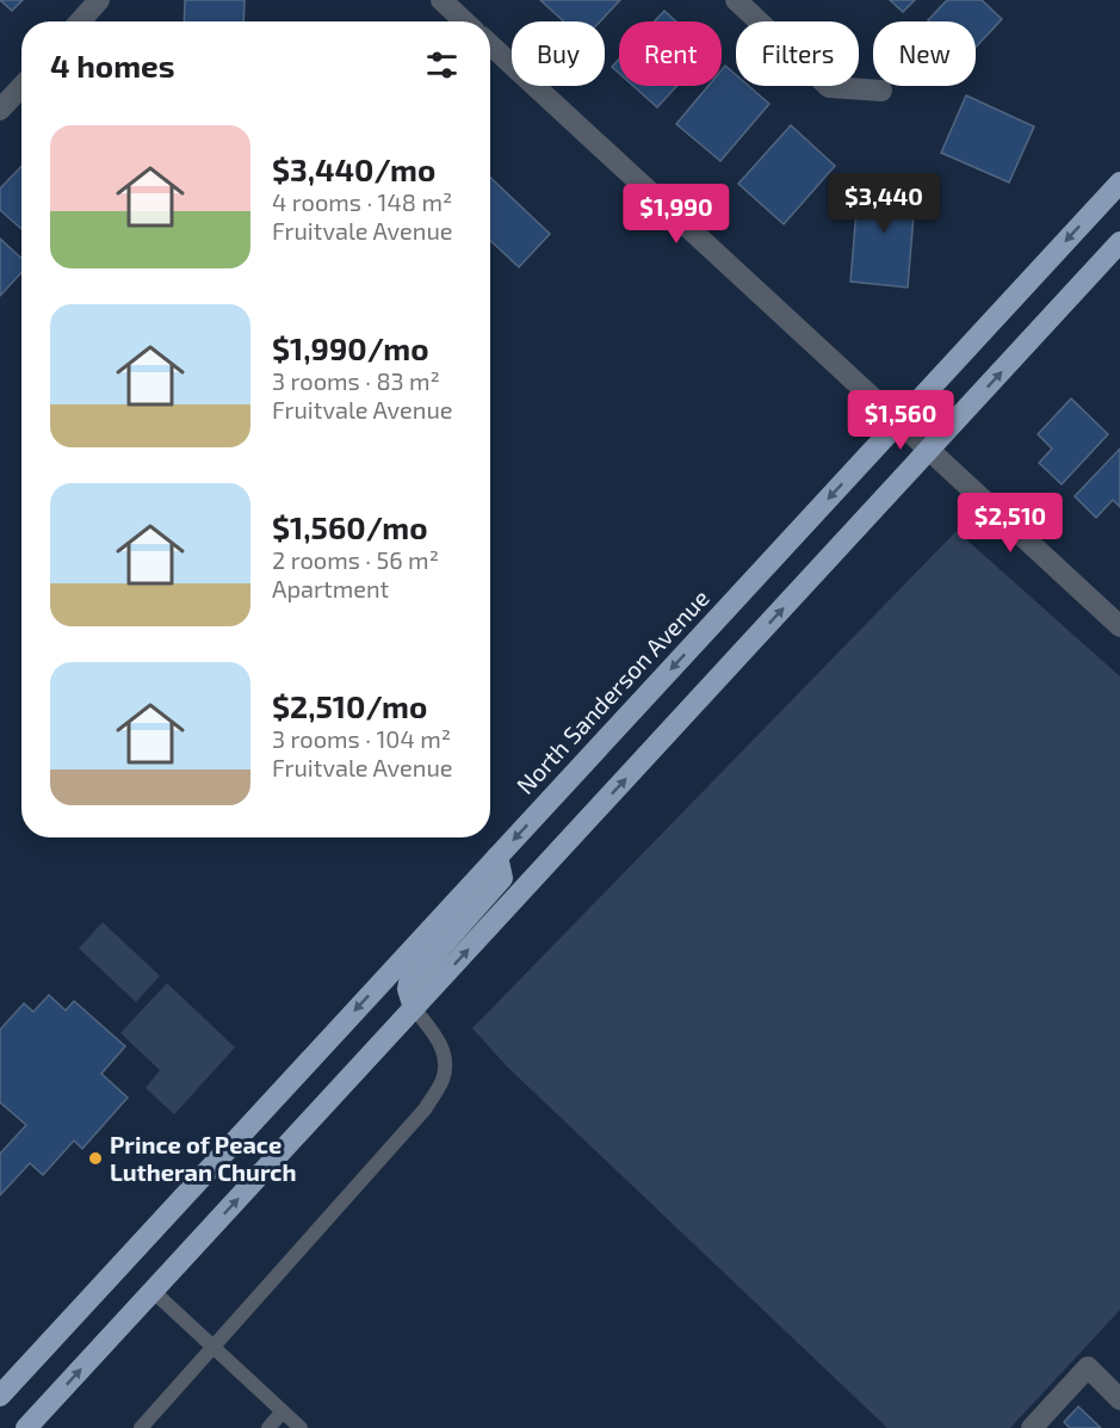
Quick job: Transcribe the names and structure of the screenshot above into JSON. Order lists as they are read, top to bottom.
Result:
{
  "streets": {
    "highway": ["North Sanderson Avenue"]
  },
  "places": ["Prince of Peace Lutheran Church"],
  "page": {
    "chip": [
      "Buy",
      "Rent",
      "Filters",
      "New"
    ],
    "heading": "4 homes",
    "list": [
      {
        "name": "$3,440/mo",
        "note": "4 rooms · 148 m² · Fruitvale Avenue"
      },
      {
        "name": "$1,990/mo",
        "note": "3 rooms · 83 m² · Fruitvale Avenue"
      },
      {
        "name": "$1,560/mo",
        "note": "2 rooms · 56 m² · Apartment"
      },
      {
        "name": "$2,510/mo",
        "note": "3 rooms · 104 m² · Fruitvale Avenue"
      }
    ],
    "price": [
      "$3,440",
      "$1,990",
      "$1,560",
      "$2,510"
    ]
  }
}
